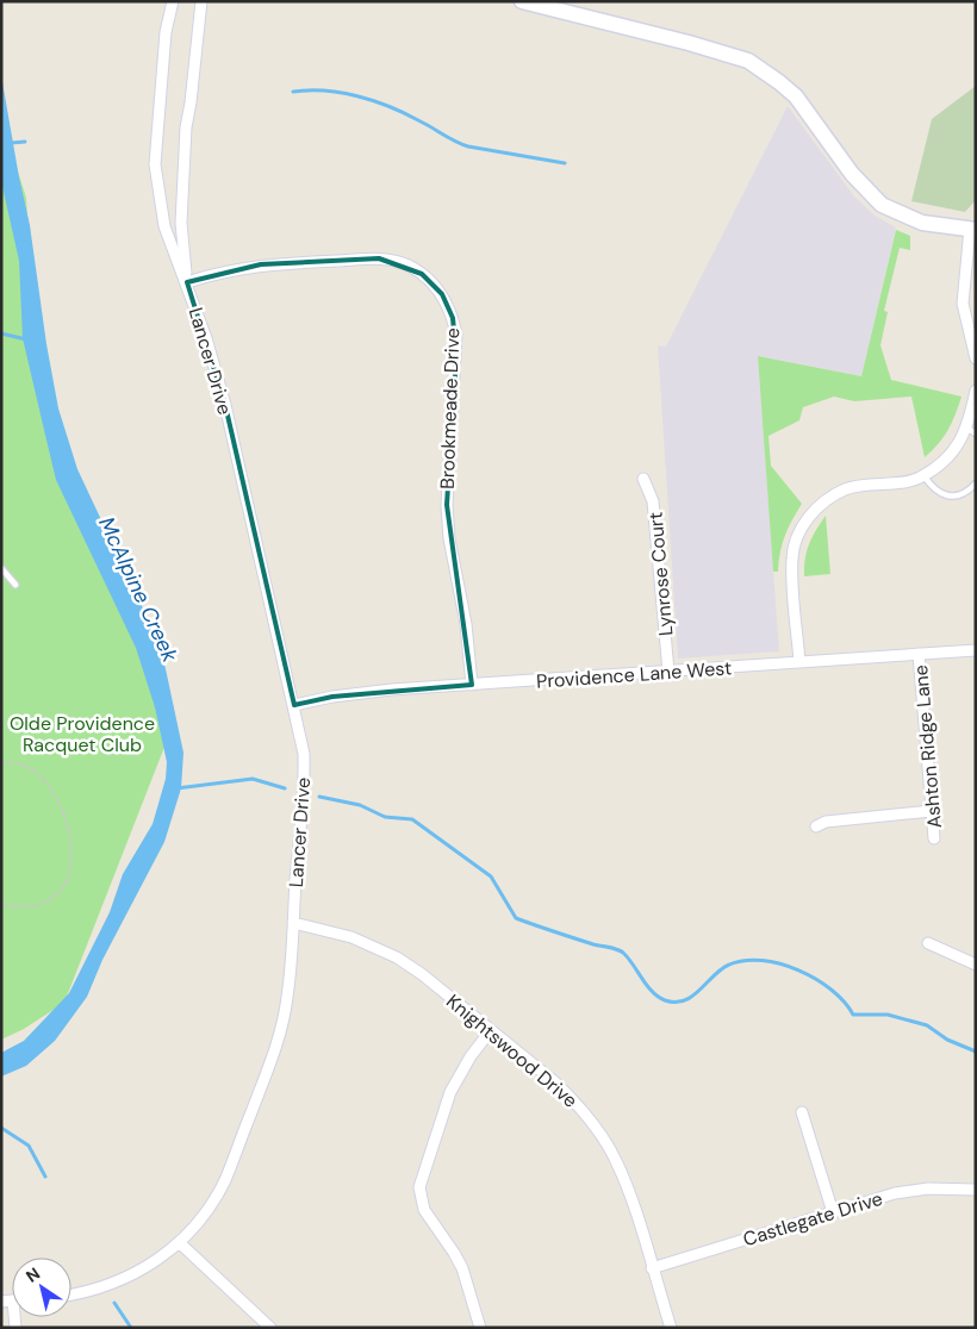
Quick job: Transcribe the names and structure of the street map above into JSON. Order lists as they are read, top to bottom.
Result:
{
  "streets": {
    "street": [
      "Lancer Drive",
      "Brookmeade Drive",
      "Lynrose Court",
      "Providence Lane West",
      "Ashton Ridge Lane",
      "Knightswood Drive",
      "Castlegate Drive"
    ]
  },
  "crossings": [
    ["Lancer Drive", "Brookmeade Drive"],
    ["Lancer Drive", "Providence Lane West"],
    ["Lancer Drive", "Knightswood Drive"],
    ["Brookmeade Drive", "Providence Lane West"],
    ["Lynrose Court", "Providence Lane West"],
    ["Providence Lane West", "Ashton Ridge Lane"],
    ["Knightswood Drive", "Castlegate Drive"]
  ],
  "water": ["McAlpine Creek"],
  "parks": ["Olde Providence Racquet Club"],
  "north": "top left"
}
